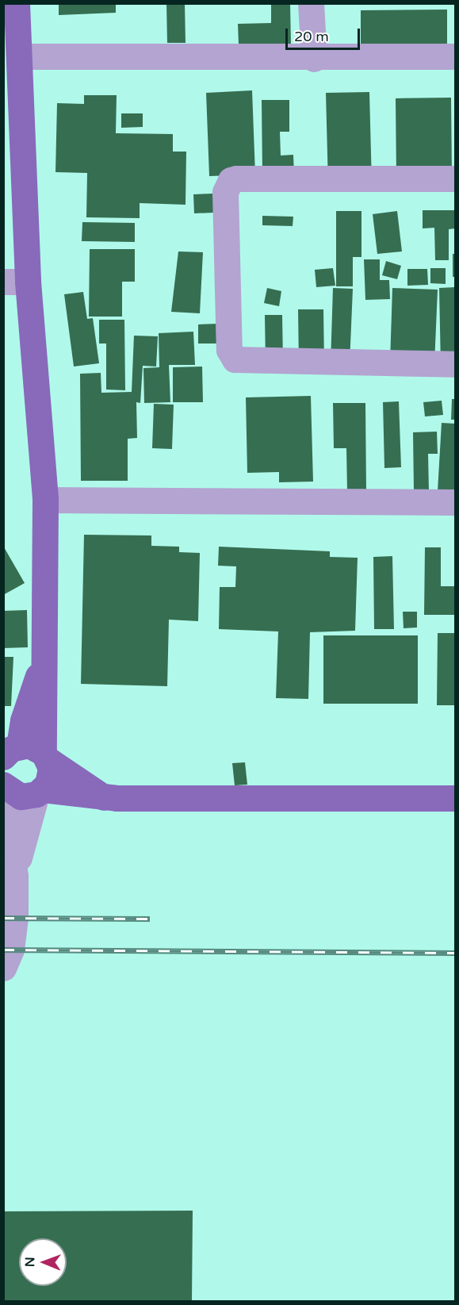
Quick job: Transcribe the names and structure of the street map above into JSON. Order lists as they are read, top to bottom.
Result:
{
  "scale_bar": "20 m",
  "north": "left"
}
